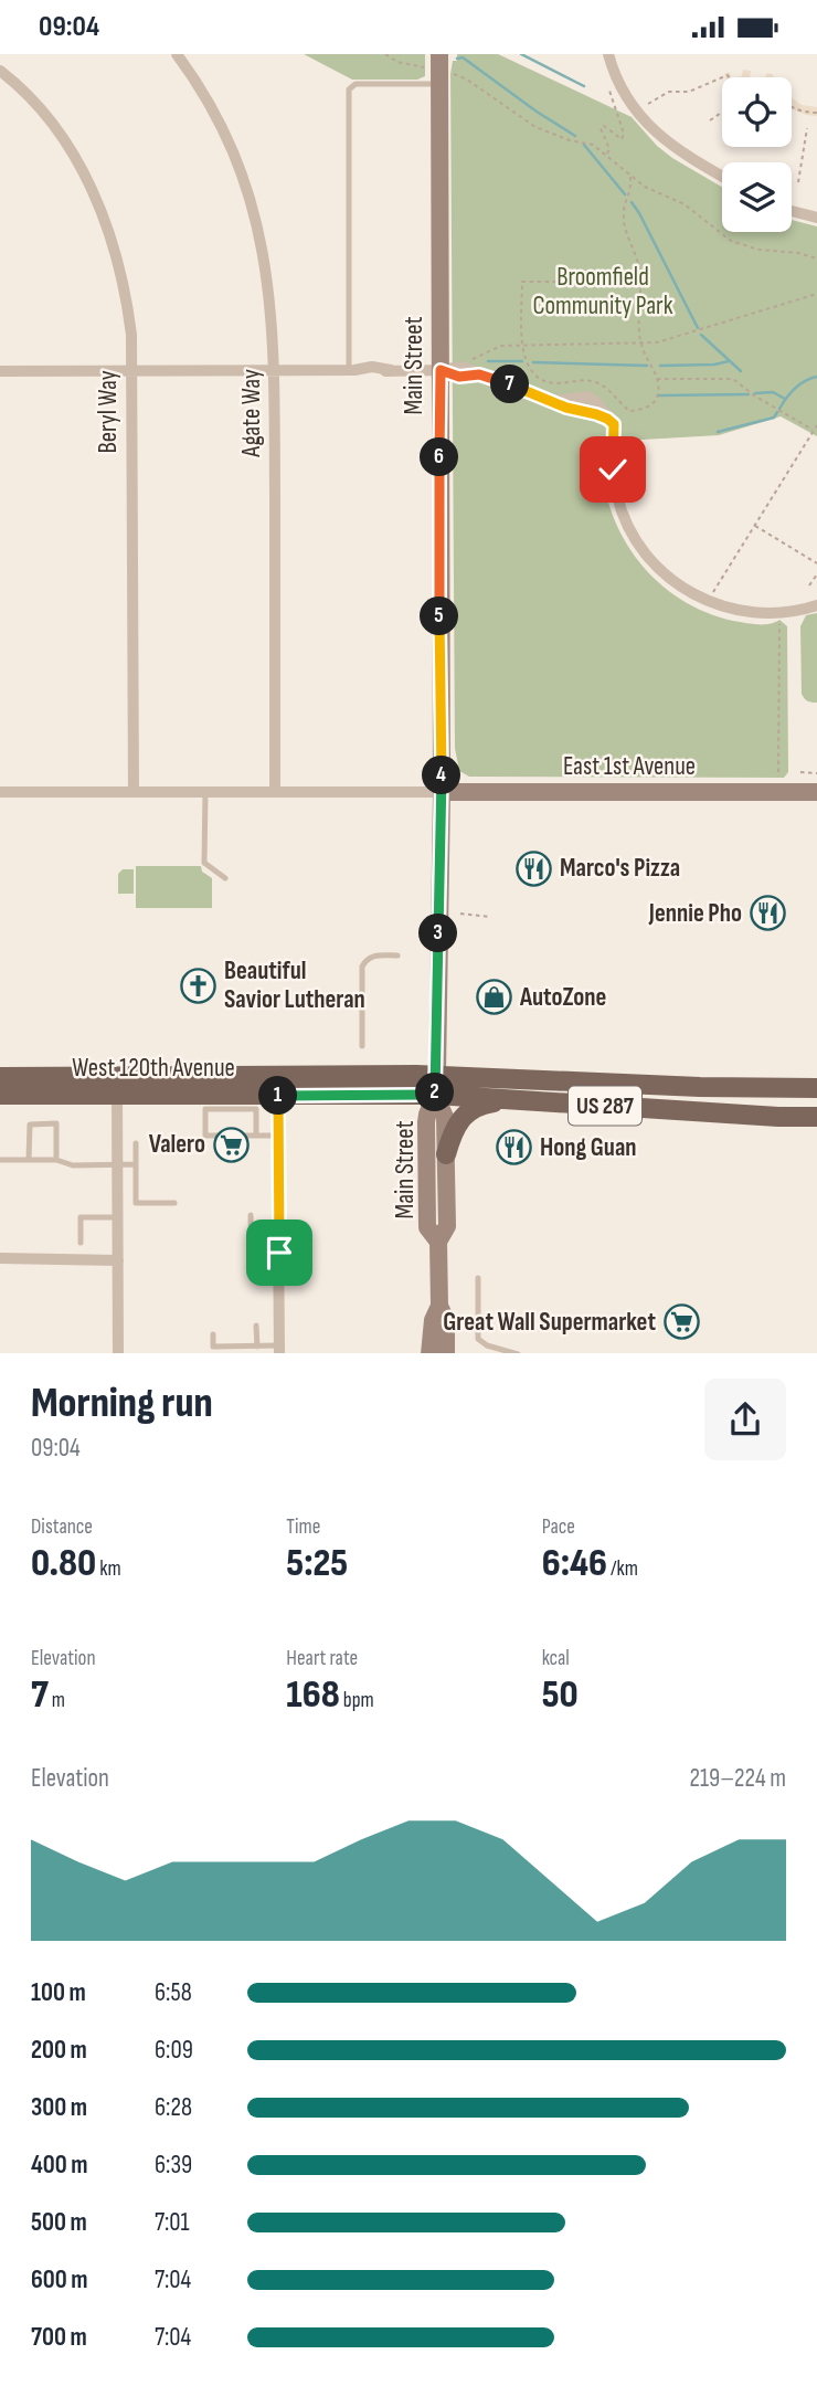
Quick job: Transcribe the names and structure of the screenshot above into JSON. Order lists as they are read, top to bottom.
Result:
{
  "streets": {
    "main road": [
      "Main Street",
      "East 1st Avenue",
      "West 120th Avenue",
      "US 287"
    ],
    "street": ["Beryl Way", "Agate Way"]
  },
  "crossings": [
    ["Main Street", "East 1st Avenue"],
    ["Main Street", "West 120th Avenue"]
  ],
  "parks": ["Broomfield Community Park"],
  "places": {
    "restaurant": ["Marco's Pizza", "Jennie Pho", "Hong Guan"],
    "church": ["Beautiful Savior Lutheran"],
    "shop": ["AutoZone"],
    "supermarket": ["Valero", "Great Wall Supermarket"]
  },
  "page": {
    "status": "09:04",
    "pins": [
      "7",
      "6",
      "5",
      "4",
      "3",
      "2",
      "1"
    ],
    "heading": ["Morning run", "09:04"],
    "stats": [
      ["Distance", "0.80 km"],
      ["Time", "5:25"],
      ["Pace", "6:46 /km"],
      ["Elevation", "7 m"],
      ["Heart rate", "168 bpm"],
      ["kcal", "50"]
    ],
    "chart": ["Elevation", "219–224 m"],
    "list": [
      {
        "name": "100 m",
        "note": "6:58"
      },
      {
        "name": "200 m",
        "note": "6:09"
      },
      {
        "name": "300 m",
        "note": "6:28"
      },
      {
        "name": "400 m",
        "note": "6:39"
      },
      {
        "name": "500 m",
        "note": "7:01"
      },
      {
        "name": "600 m",
        "note": "7:04"
      },
      {
        "name": "700 m",
        "note": "7:04"
      }
    ]
  }
}
